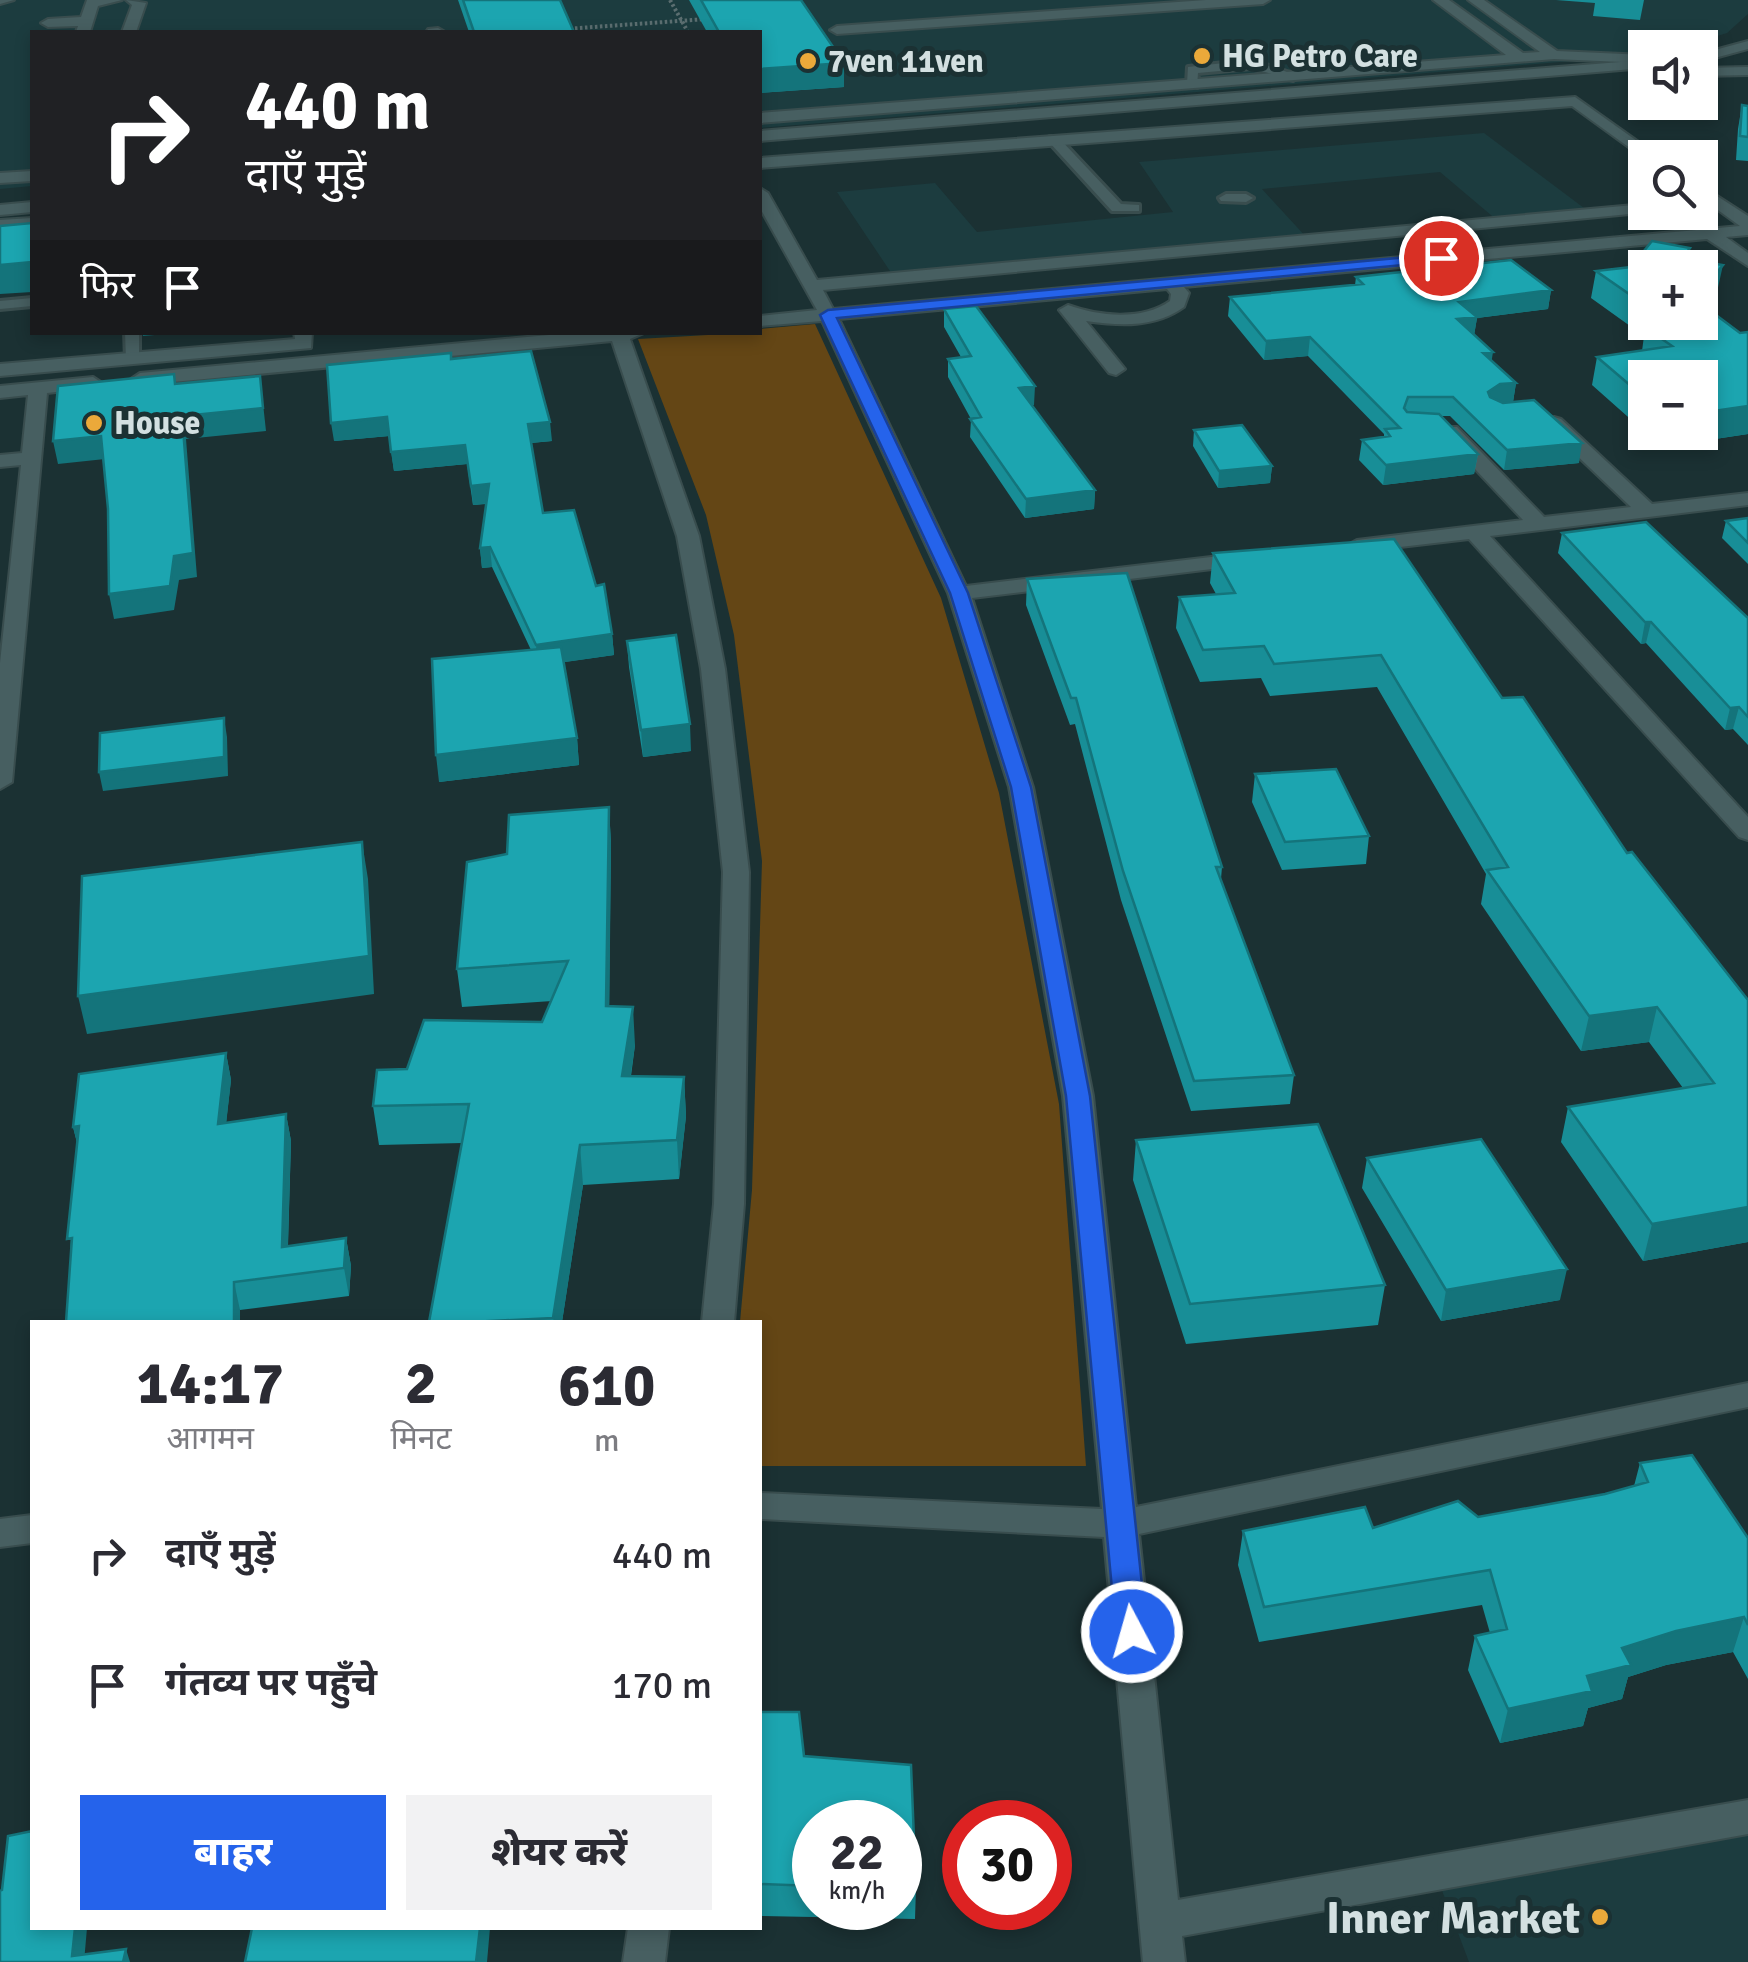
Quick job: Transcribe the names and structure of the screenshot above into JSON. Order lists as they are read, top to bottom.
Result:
{
  "places": [
    "HG Petro Care",
    "7ven 11ven",
    "House",
    "Inner Market"
  ],
  "page": {
    "map_buttons": ["+", "−"],
    "turn": ["440 m", "दाएँ मुड़ें"],
    "then": "फिर",
    "eta": [
      "14:17",
      "आगमन",
      "2",
      "मिनट",
      "610",
      "m"
    ],
    "list": [
      {
        "name": "दाएँ मुड़ें",
        "value": "440 m"
      },
      {
        "name": "गंतव्य पर पहुँचे",
        "value": "170 m"
      }
    ],
    "buttons": ["बाहर", "शेयर करें"],
    "speed": "22 km/h",
    "limit": "30"
  }
}
